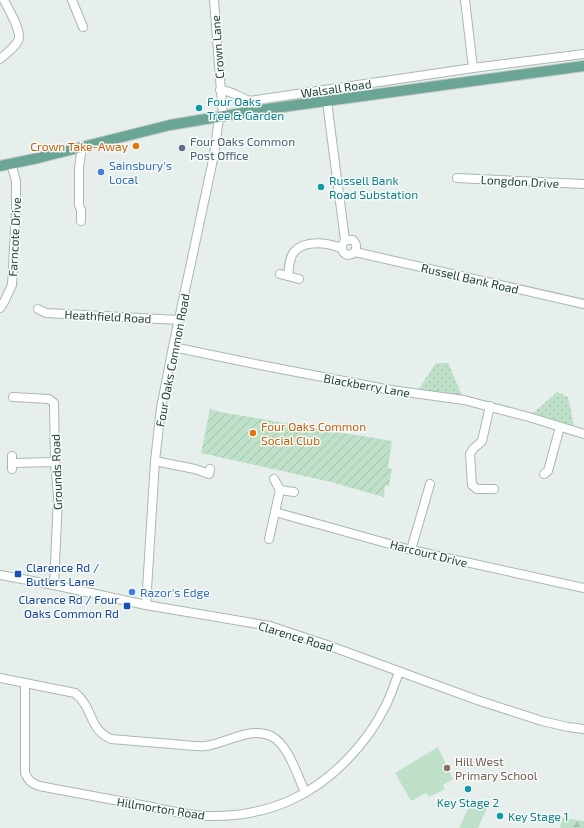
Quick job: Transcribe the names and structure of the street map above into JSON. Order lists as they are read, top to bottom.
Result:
{
  "streets": {
    "main road": ["Walsall Road"],
    "street": [
      "Crown Lane",
      "Longdon Drive",
      "Farncote Drive",
      "Russell Bank Road",
      "Heathfield Road",
      "Four Oaks Common Road",
      "Blackberry Lane",
      "Grounds Road",
      "Harcourt Drive",
      "Clarence Road",
      "Hillmorton Road"
    ]
  },
  "crossings": [
    ["Crown Lane", "Walsall Road"],
    ["Crown Lane", "Four Oaks Common Road"],
    ["Walsall Road", "Farncote Drive"],
    ["Walsall Road", "Four Oaks Common Road"],
    ["Heathfield Road", "Four Oaks Common Road"],
    ["Four Oaks Common Road", "Blackberry Lane"],
    ["Four Oaks Common Road", "Clarence Road"],
    ["Grounds Road", "Clarence Road"],
    ["Clarence Road", "Hillmorton Road"]
  ],
  "places": {
    "other": [
      "Four Oaks Tree & Garden",
      "Crown Take-Away",
      "Four Oaks Common Post Office",
      "Sainsbury's Local",
      "Russell Bank Road Substation",
      "Four Oaks Common Social Club",
      "Razor's Edge",
      "Hill West Primary School",
      "Key Stage 2",
      "Key Stage 1"
    ],
    "transit": ["Clarence Rd / Butlers Lane", "Clarence Rd / Four Oaks Common Rd"]
  }
}
